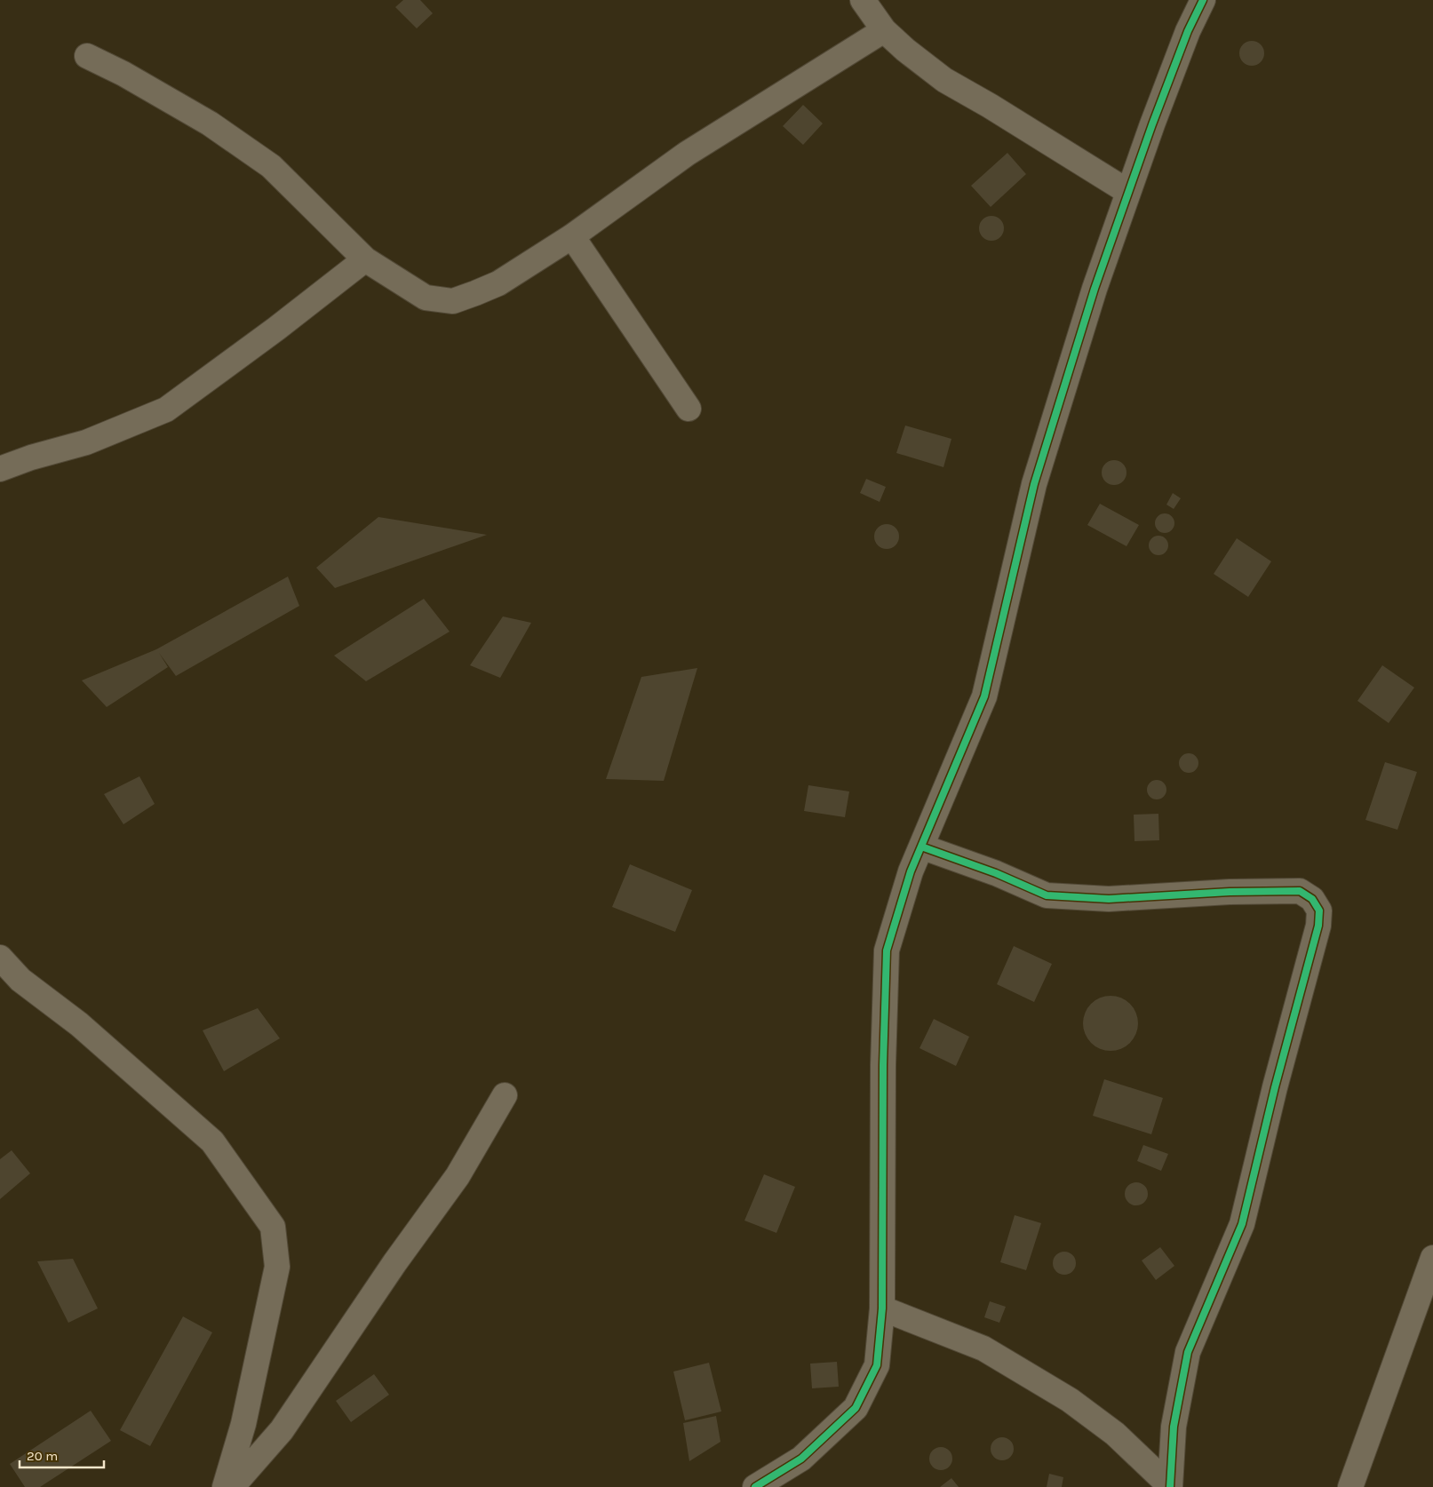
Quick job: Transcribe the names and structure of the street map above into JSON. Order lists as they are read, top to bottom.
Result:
{
  "scale_bar": "20 m"
}
